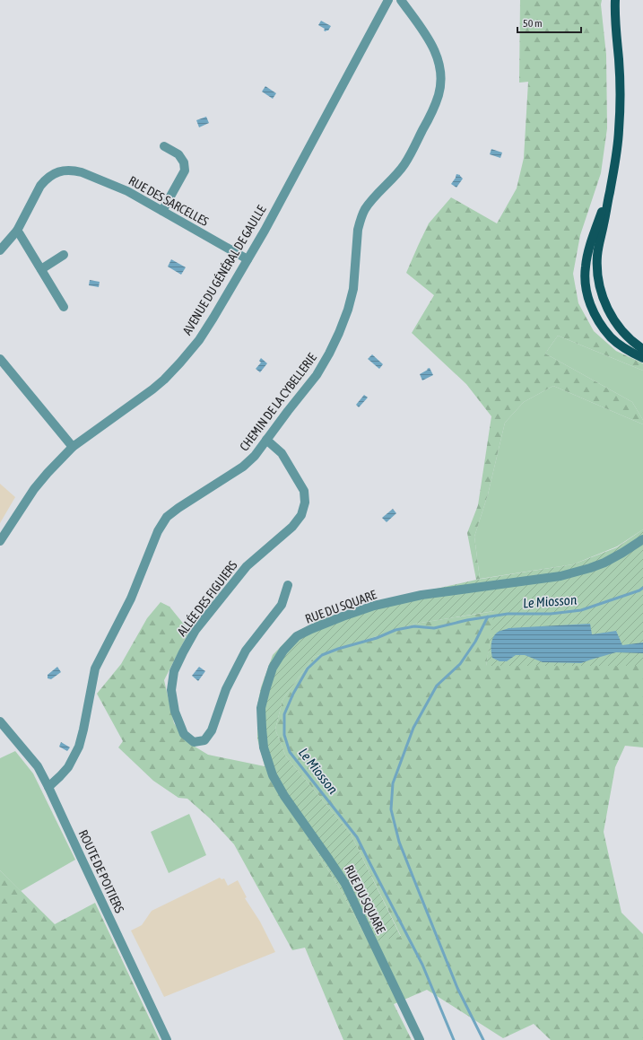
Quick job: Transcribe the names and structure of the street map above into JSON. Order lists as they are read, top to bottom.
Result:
{
  "streets": {
    "street": [
      "RUE DES SARCELLES",
      "AVENUE DU GÉNÉRAL DE GAULLE",
      "CHEMIN DE LA CYBELLERIE",
      "ALLÉE DES FIGUIERS",
      "RUE DU SQUARE",
      "ROUTE DE POITIERS"
    ]
  },
  "crossings": [
    ["RUE DES SARCELLES", "AVENUE DU GÉNÉRAL DE GAULLE"],
    ["CHEMIN DE LA CYBELLERIE", "ALLÉE DES FIGUIERS"],
    ["CHEMIN DE LA CYBELLERIE", "ROUTE DE POITIERS"]
  ],
  "water": ["Le Miosson"],
  "scale_bar": "50 m"
}
